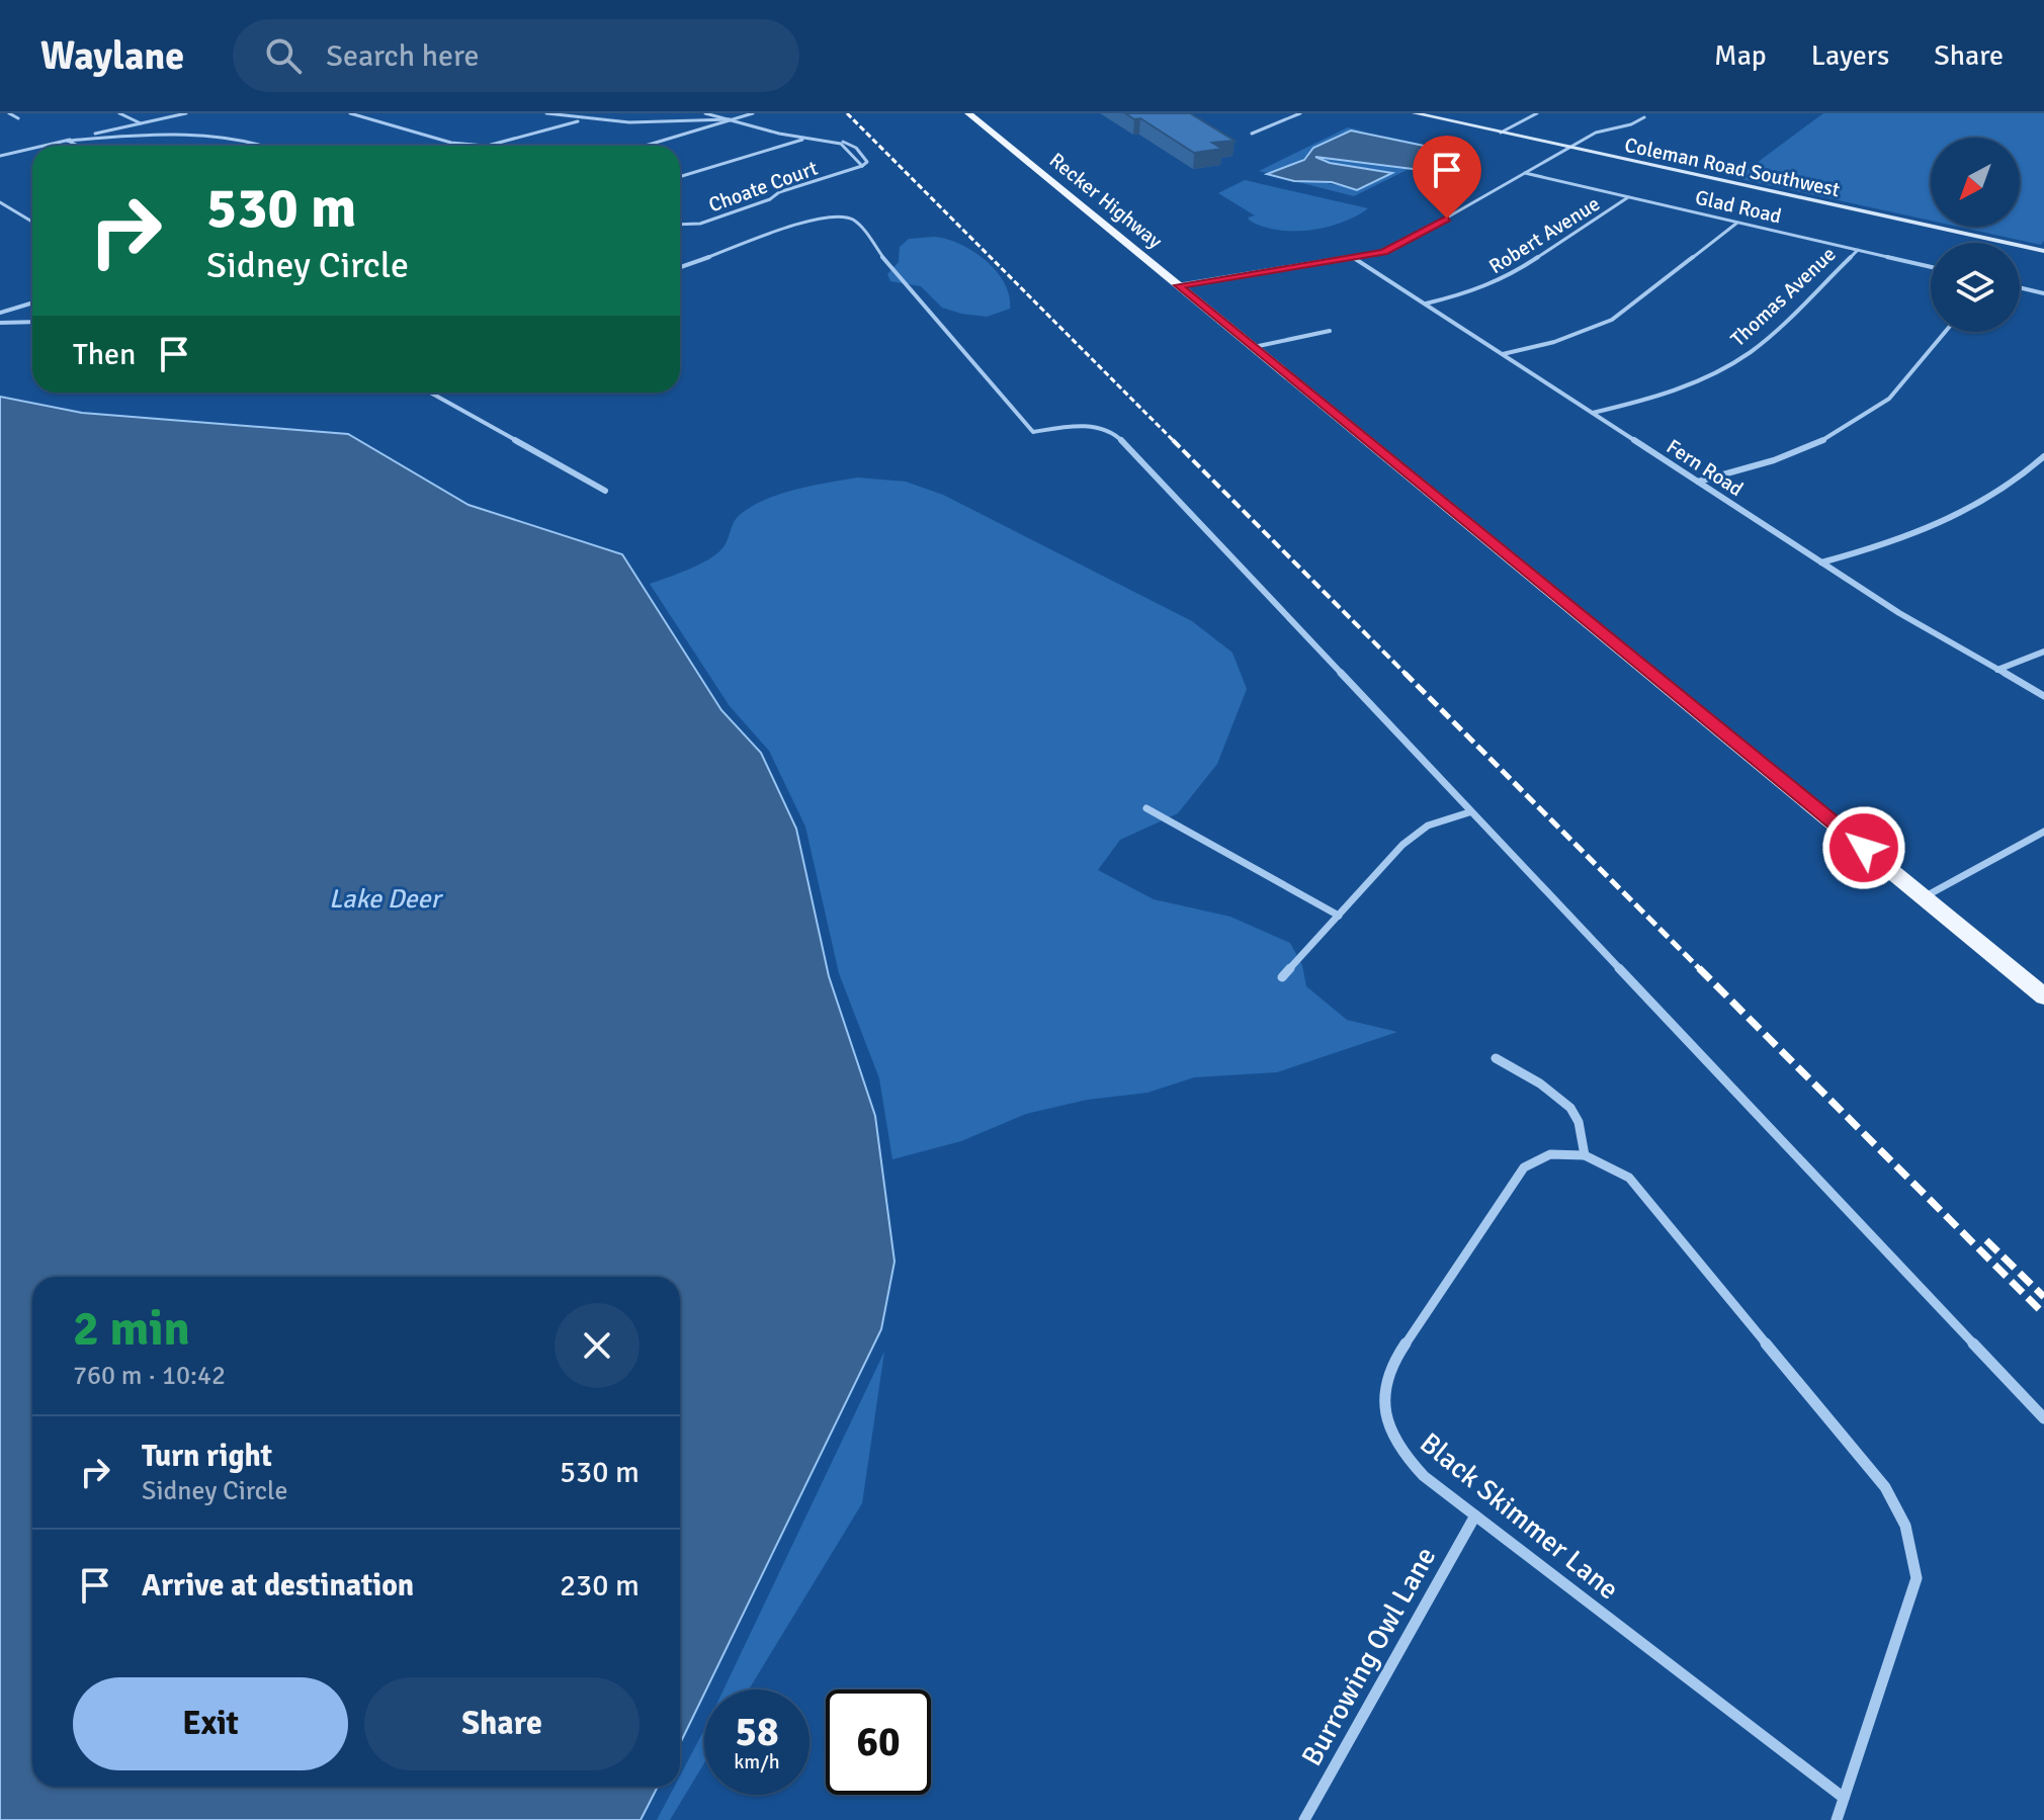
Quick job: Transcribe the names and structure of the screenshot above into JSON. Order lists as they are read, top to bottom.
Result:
{
  "streets": {
    "main road": ["Recker Highway"],
    "street": [
      "Coleman Road Southwest",
      "Choate Court",
      "Glad Road",
      "Robert Avenue",
      "Thomas Avenue",
      "Fern Road",
      "Black Skimmer Lane",
      "Burrowing Owl Lane"
    ]
  },
  "crossings": [
    ["Glad Road", "Robert Avenue"],
    ["Glad Road", "Thomas Avenue"],
    ["Robert Avenue", "Fern Road"],
    ["Thomas Avenue", "Fern Road"],
    ["Black Skimmer Lane", "Burrowing Owl Lane"]
  ],
  "water": ["Lake Deer"],
  "north": "bottom left",
  "page": {
    "header": "Waylane",
    "search": "Search here",
    "nav": ["Map", "Layers", "Share"],
    "turn": ["530 m", "Sidney Circle"],
    "then": "Then",
    "heading": ["2 min", "760 m · 10:42"],
    "list": [
      {
        "name": "Turn right",
        "note": "Sidney Circle",
        "value": "530 m"
      },
      {
        "name": "Arrive at destination",
        "value": "230 m"
      }
    ],
    "buttons": ["Exit", "Share"],
    "speed": "58 km/h",
    "limit": "60"
  }
}
